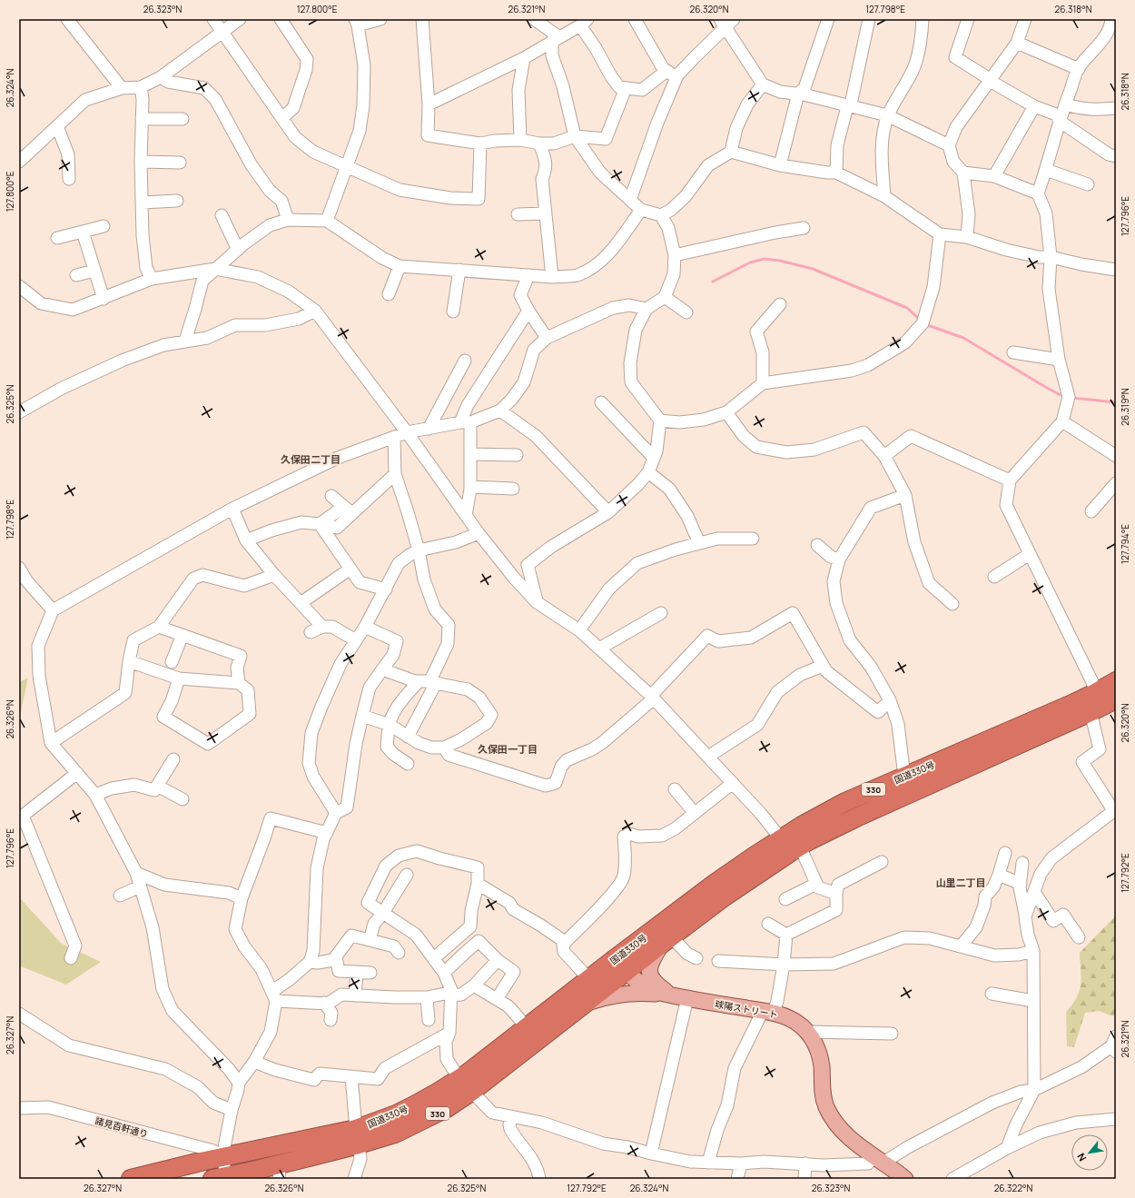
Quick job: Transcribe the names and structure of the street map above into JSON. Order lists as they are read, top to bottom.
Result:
{
  "streets": {
    "highway": ["国道330号", "330"],
    "main road": ["球陽ストリート"],
    "street": ["諸見百軒通り"]
  },
  "crossings": [
    ["国道330号", "球陽ストリート"],
    ["国道330号", "諸見百軒通り"]
  ],
  "districts": ["久保田二丁目", "久保田一丁目", "山里二丁目"],
  "north": "bottom left",
  "coordinates": [
    "26.323°N",
    "127.800°E",
    "26.321°N",
    "26.320°N",
    "127.798°E",
    "26.318°N",
    "26.324°N",
    "127.796°E",
    "26.325°N",
    "26.319°N",
    "127.794°E",
    "26.326°N",
    "127.792°E",
    "26.327°N",
    "26.322°N"
  ]
}
